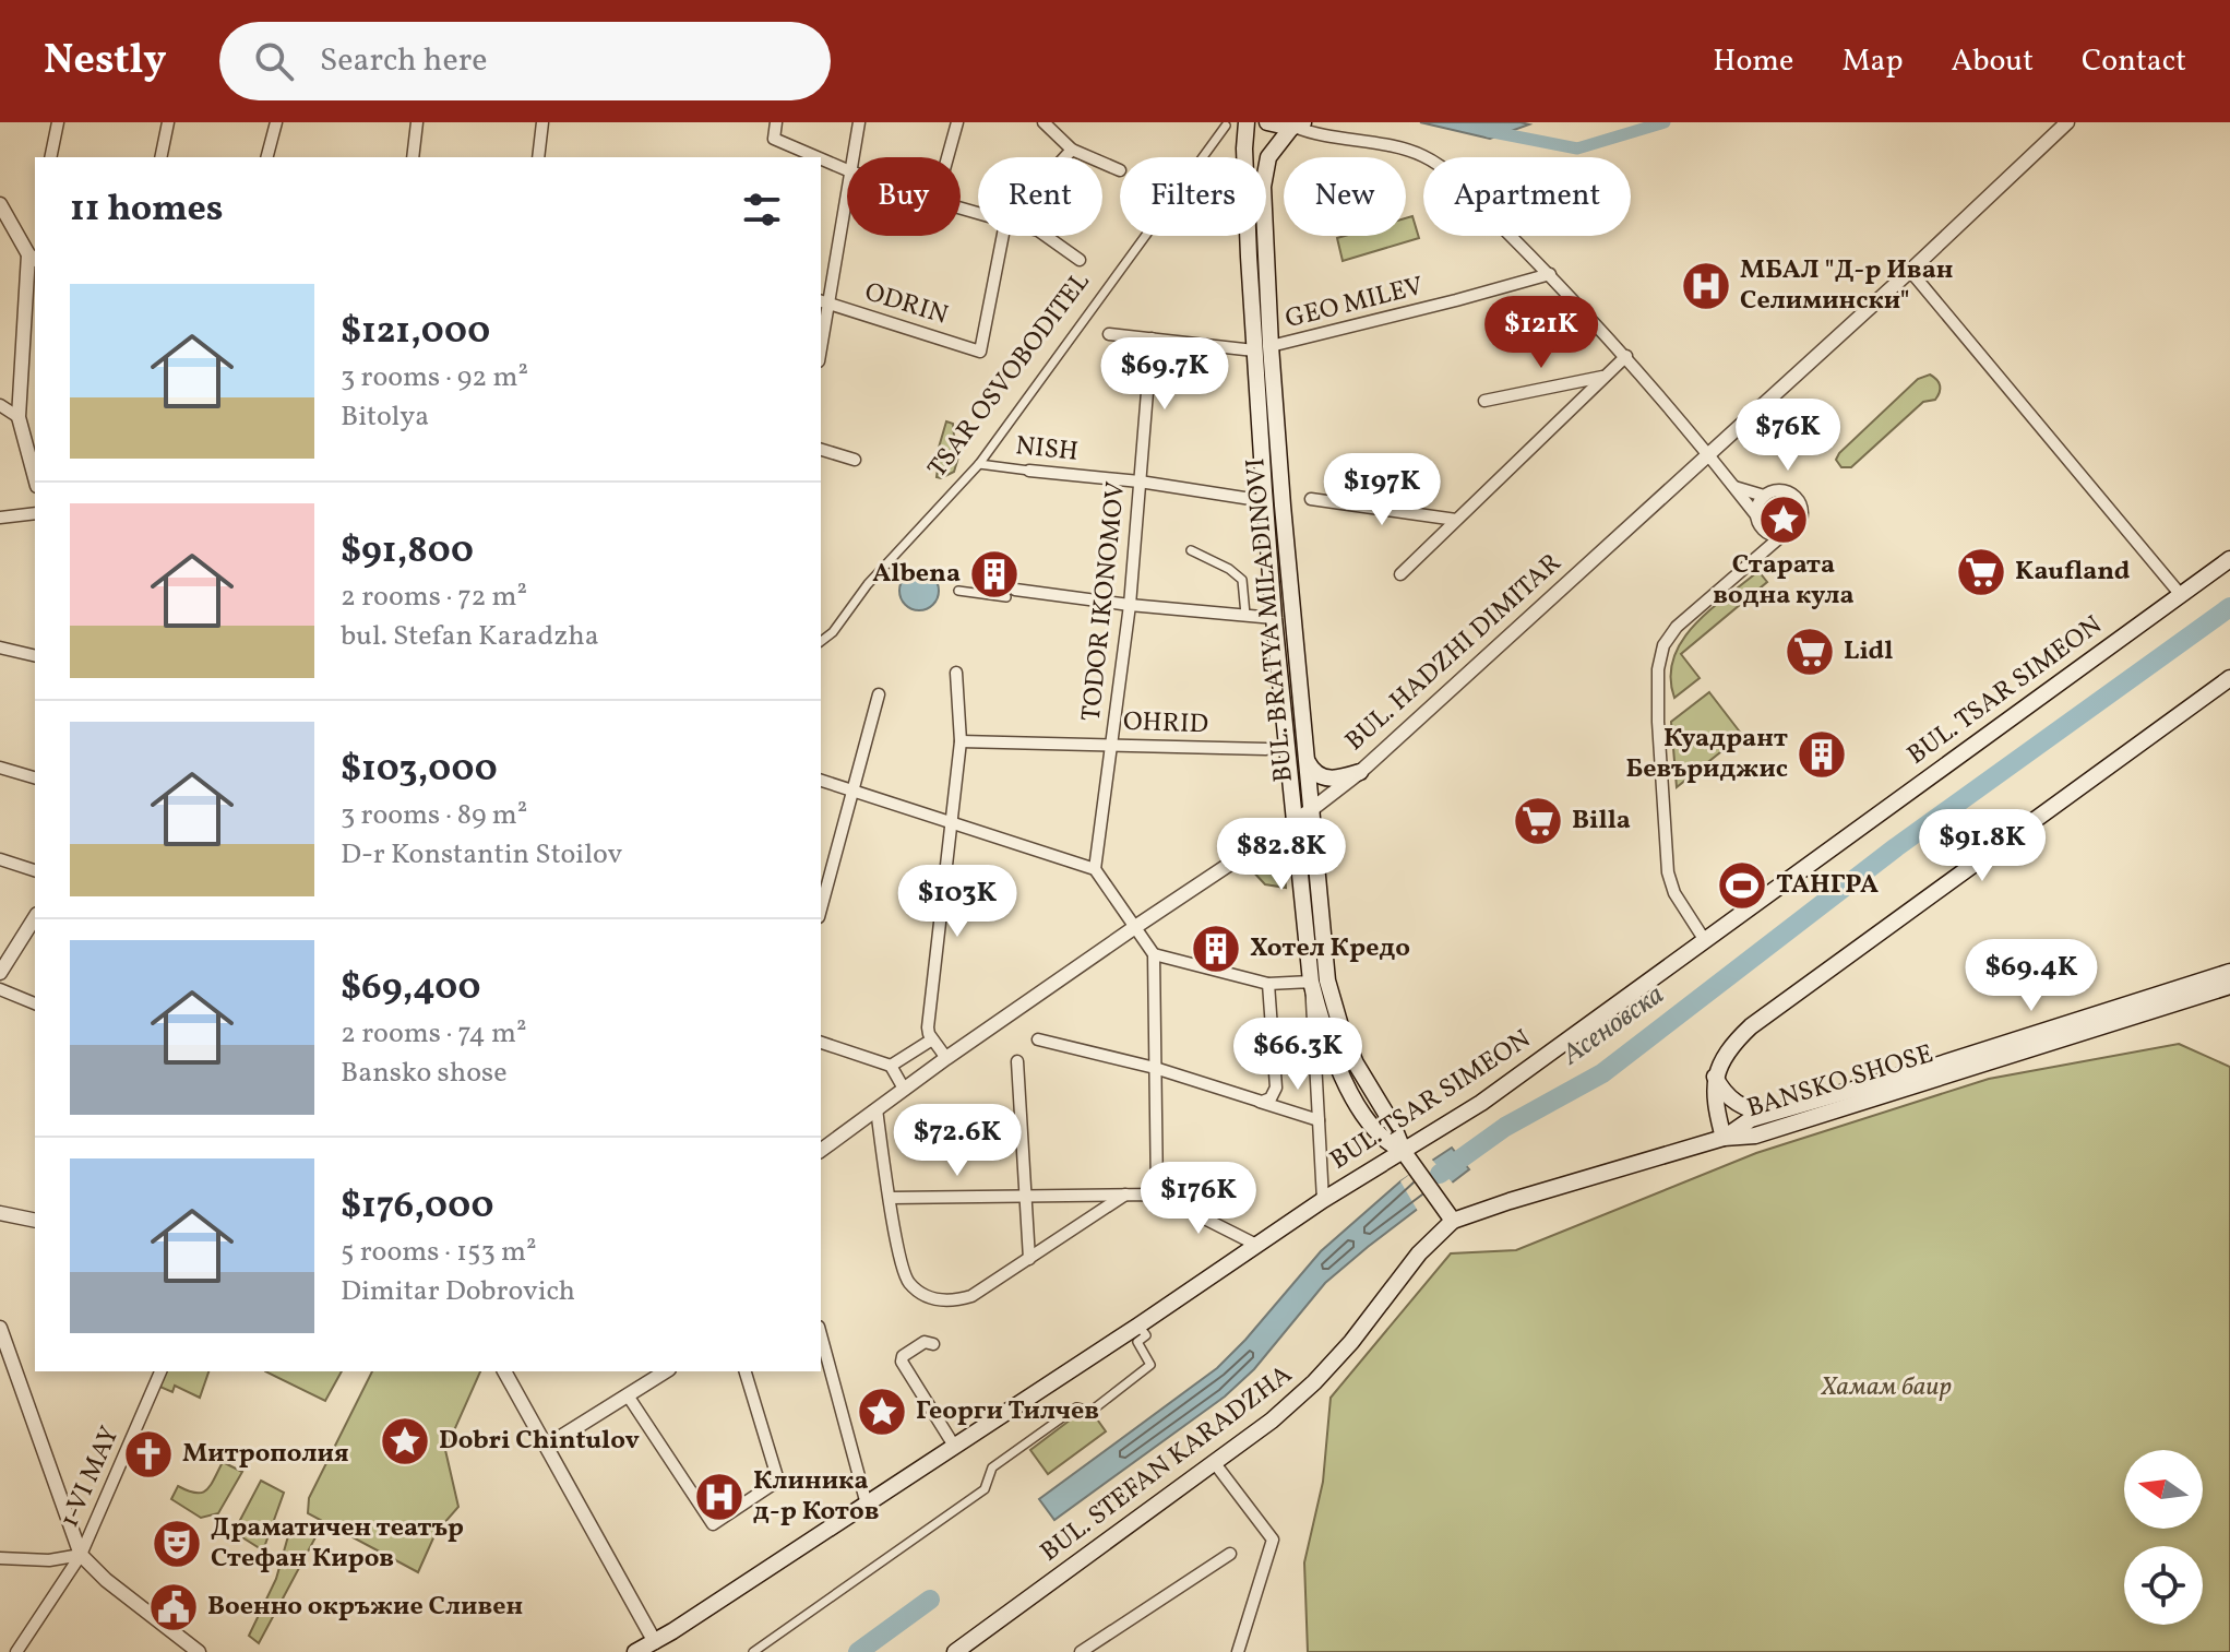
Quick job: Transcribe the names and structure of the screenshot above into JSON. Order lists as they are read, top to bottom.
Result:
{
  "streets": {
    "main road": [
      "BUL. BRATYA MILADINOVI",
      "BUL. TSAR SIMEON",
      "BANSKO SHOSE",
      "BUL. STEFAN KARADZHA"
    ],
    "street": [
      "GEO MILEV",
      "ODRIN",
      "TSAR OSVOBODITEL",
      "NISH",
      "TODOR IKONOMOV",
      "BUL. HADZHI DIMITAR",
      "OHRID",
      "1-VI MAY"
    ]
  },
  "crossings": [
    ["GEO MILEV", "TODOR IKONOMOV"],
    ["GEO MILEV", "BUL. BRATYA MILADINOVI"],
    ["TSAR OSVOBODITEL", "NISH"],
    ["NISH", "TODOR IKONOMOV"],
    ["NISH", "BUL. BRATYA MILADINOVI"],
    ["TODOR IKONOMOV", "OHRID"],
    ["BUL. BRATYA MILADINOVI", "BUL. HADZHI DIMITAR"],
    ["BUL. BRATYA MILADINOVI", "BUL. TSAR SIMEON"],
    ["BUL. BRATYA MILADINOVI", "BUL. STEFAN KARADZHA"],
    ["BANSKO SHOSE", "BUL. STEFAN KARADZHA"]
  ],
  "water": ["Асеновска"],
  "parks": ["Хамам баир"],
  "places": {
    "hospital": ["МБАЛ \"Д-р Иван Селимински\"", "Клиника д-р Котов"],
    "place": ["Старата водна кула", "Георги Тилчев", "Dobri Chintulov"],
    "supermarket": ["Kaufland", "Lidl", "Billa"],
    "building": ["Albena", "Куадрант Бевъриджис", "Хотел Кредо"],
    "sports": ["ТАНГРА"],
    "church": ["Митрополия"],
    "theatre": ["Драматичен театър Стефан Киров"],
    "public building": ["Военно окръжие Сливен"]
  },
  "north": "left",
  "page": {
    "header": "Nestly",
    "search": "Search here",
    "nav": [
      "Home",
      "Map",
      "About",
      "Contact"
    ],
    "chip": [
      "Buy",
      "Rent",
      "Filters",
      "New",
      "Apartment"
    ],
    "heading": "11 homes",
    "list": [
      {
        "name": "$121,000",
        "note": "3 rooms · 92 m² · Bitolya"
      },
      {
        "name": "$91,800",
        "note": "2 rooms · 72 m² · bul. Stefan Karadzha"
      },
      {
        "name": "$103,000",
        "note": "3 rooms · 89 m² · D-r Konstantin Stoilov"
      },
      {
        "name": "$69,400",
        "note": "2 rooms · 74 m² · Bansko shose"
      },
      {
        "name": "$176,000",
        "note": "5 rooms · 153 m² · Dimitar Dobrovich"
      }
    ],
    "price": [
      "$121K",
      "$69.7K",
      "$76K",
      "$197K",
      "$91.8K",
      "$82.8K",
      "$103K",
      "$69.4K",
      "$66.3K",
      "$72.6K",
      "$176K"
    ]
  }
}
